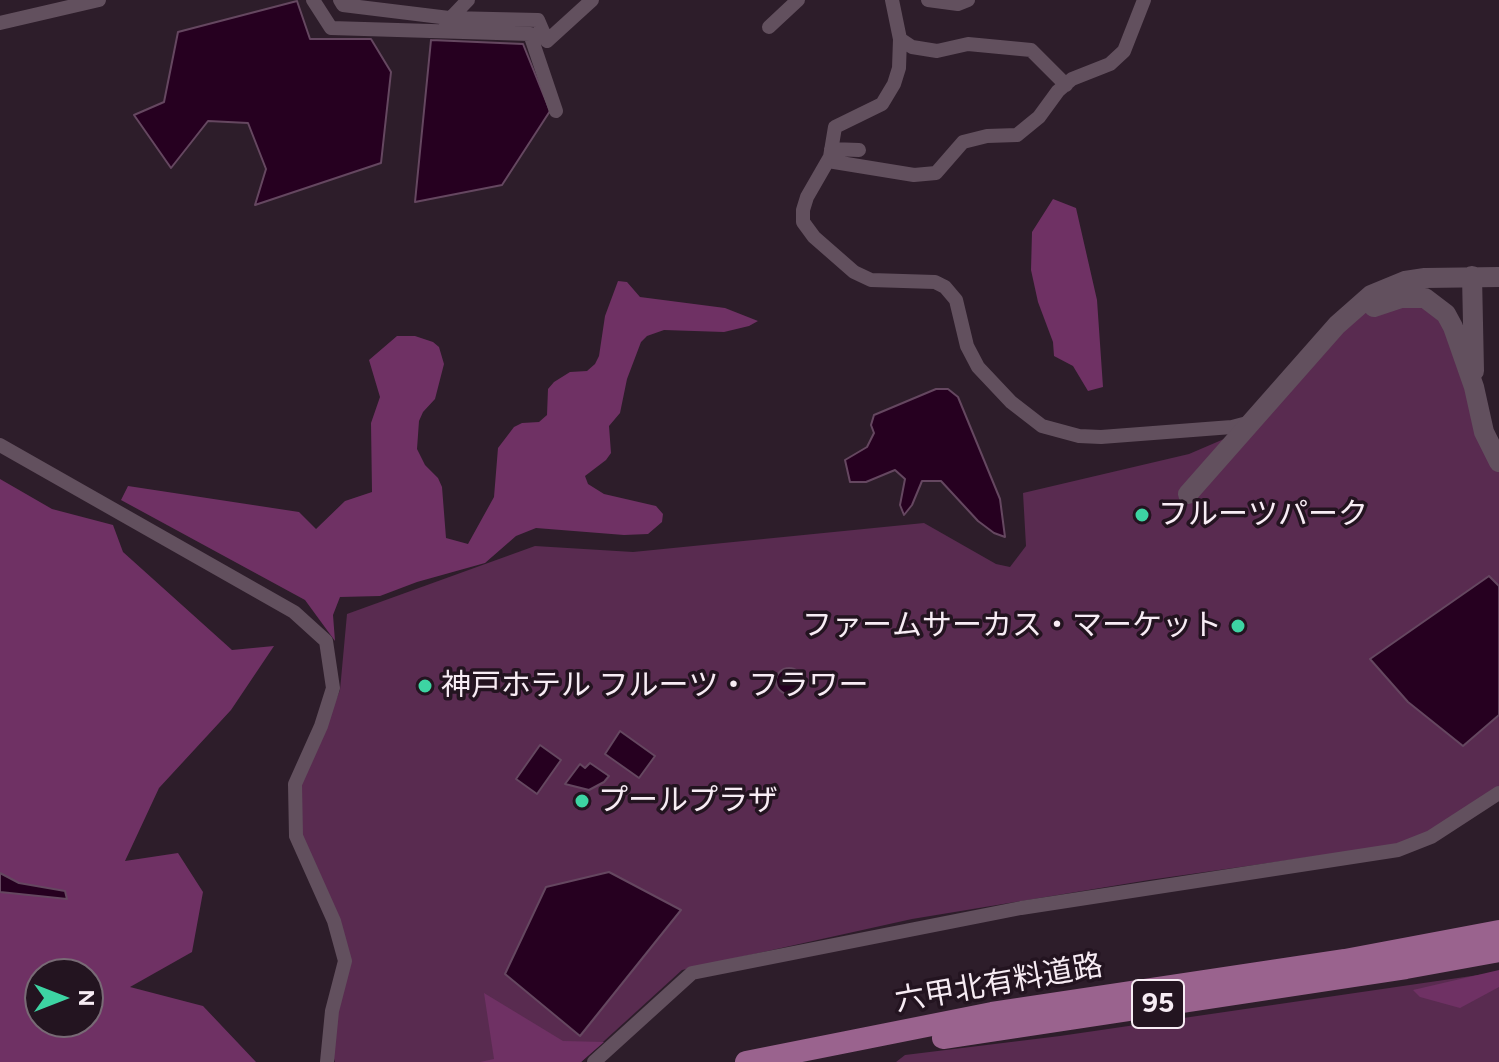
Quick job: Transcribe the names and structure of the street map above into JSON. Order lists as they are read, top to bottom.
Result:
{
  "streets": {
    "main road": ["六甲北有料道路", "95"]
  },
  "places": [
    "フルーツパーク",
    "ファームサーカス・マーケット",
    "神戸ホテル フルーツ・フラワー",
    "プールプラザ"
  ],
  "north": "right"
}
